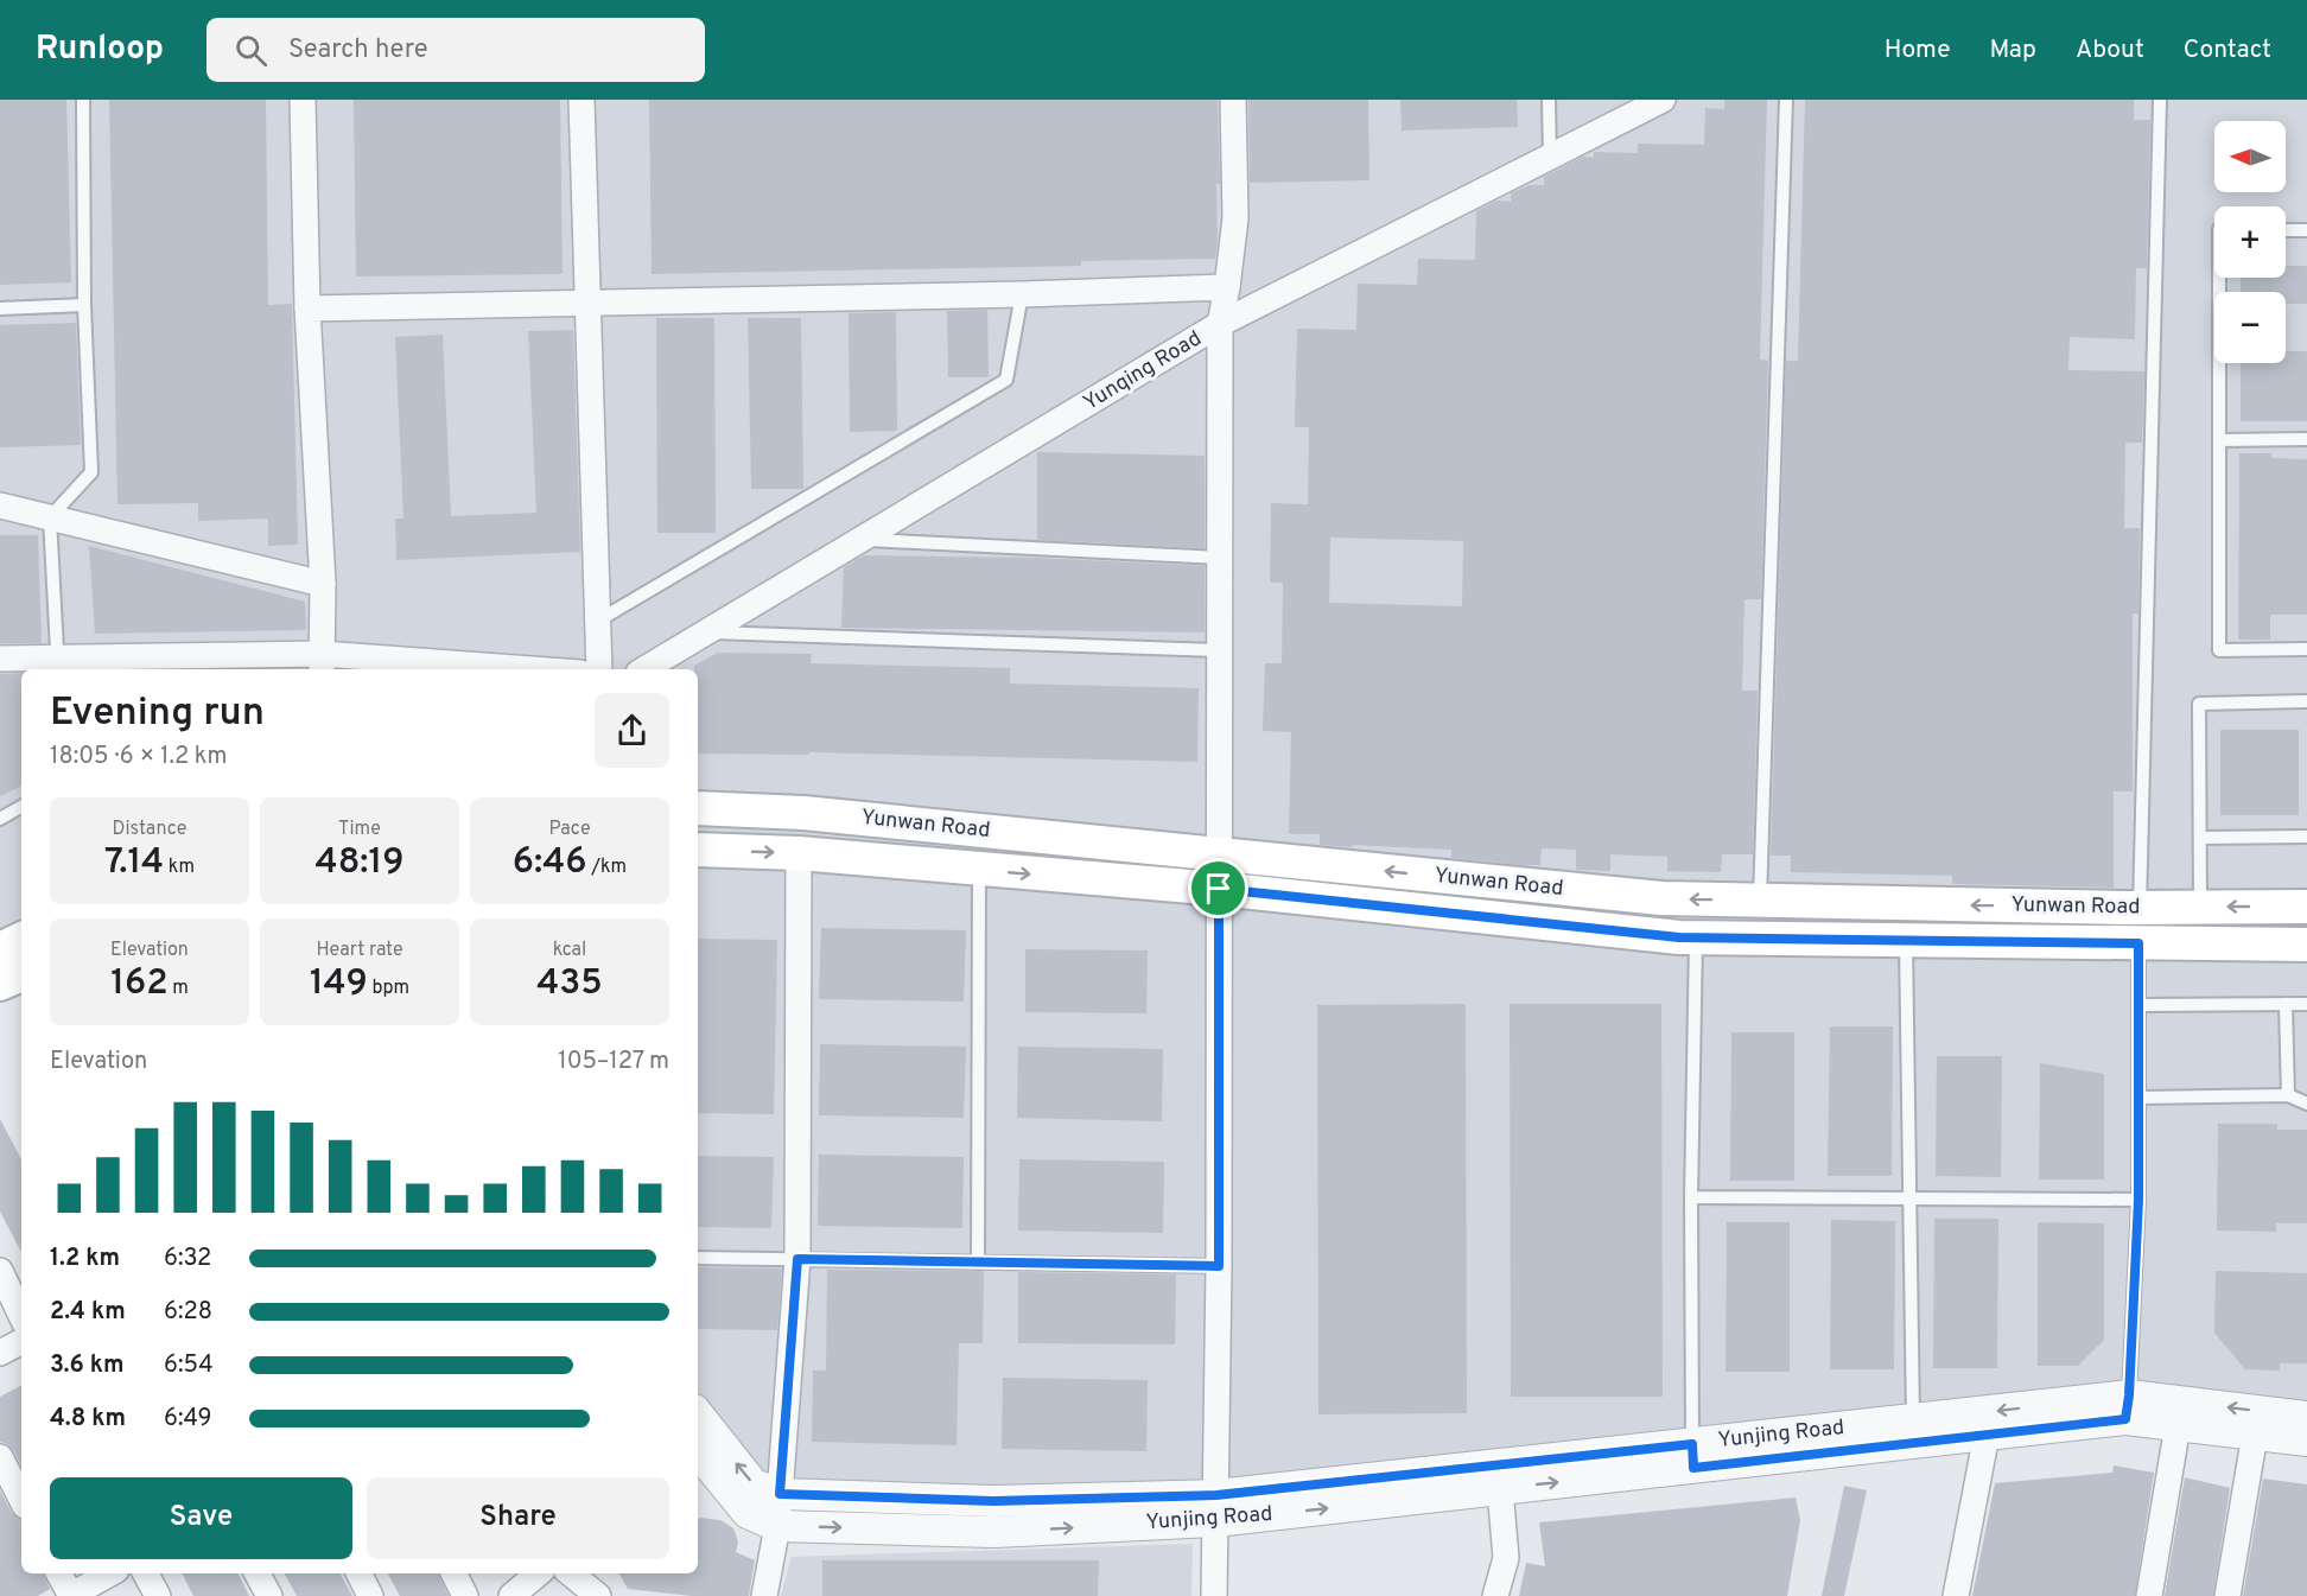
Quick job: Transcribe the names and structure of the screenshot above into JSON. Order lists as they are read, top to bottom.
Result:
{
  "streets": {
    "main road": ["Yunwan Road"],
    "street": ["Yunqing Road", "Yunjing Road"]
  },
  "north": "left",
  "page": {
    "header": "Runloop",
    "search": "Search here",
    "nav": [
      "Home",
      "Map",
      "About",
      "Contact"
    ],
    "map_buttons": ["+", "−"],
    "heading": ["Evening run", "18:05 · 6 × 1.2 km"],
    "stats": [
      ["Distance", "7.14 km"],
      ["Time", "48:19"],
      ["Pace", "6:46 /km"],
      ["Elevation", "162 m"],
      ["Heart rate", "149 bpm"],
      ["kcal", "435"]
    ],
    "chart": ["Elevation", "105–127 m"],
    "list": [
      {
        "name": "1.2 km",
        "note": "6:32"
      },
      {
        "name": "2.4 km",
        "note": "6:28"
      },
      {
        "name": "3.6 km",
        "note": "6:54"
      },
      {
        "name": "4.8 km",
        "note": "6:49"
      }
    ],
    "buttons": ["Save", "Share"]
  }
}
